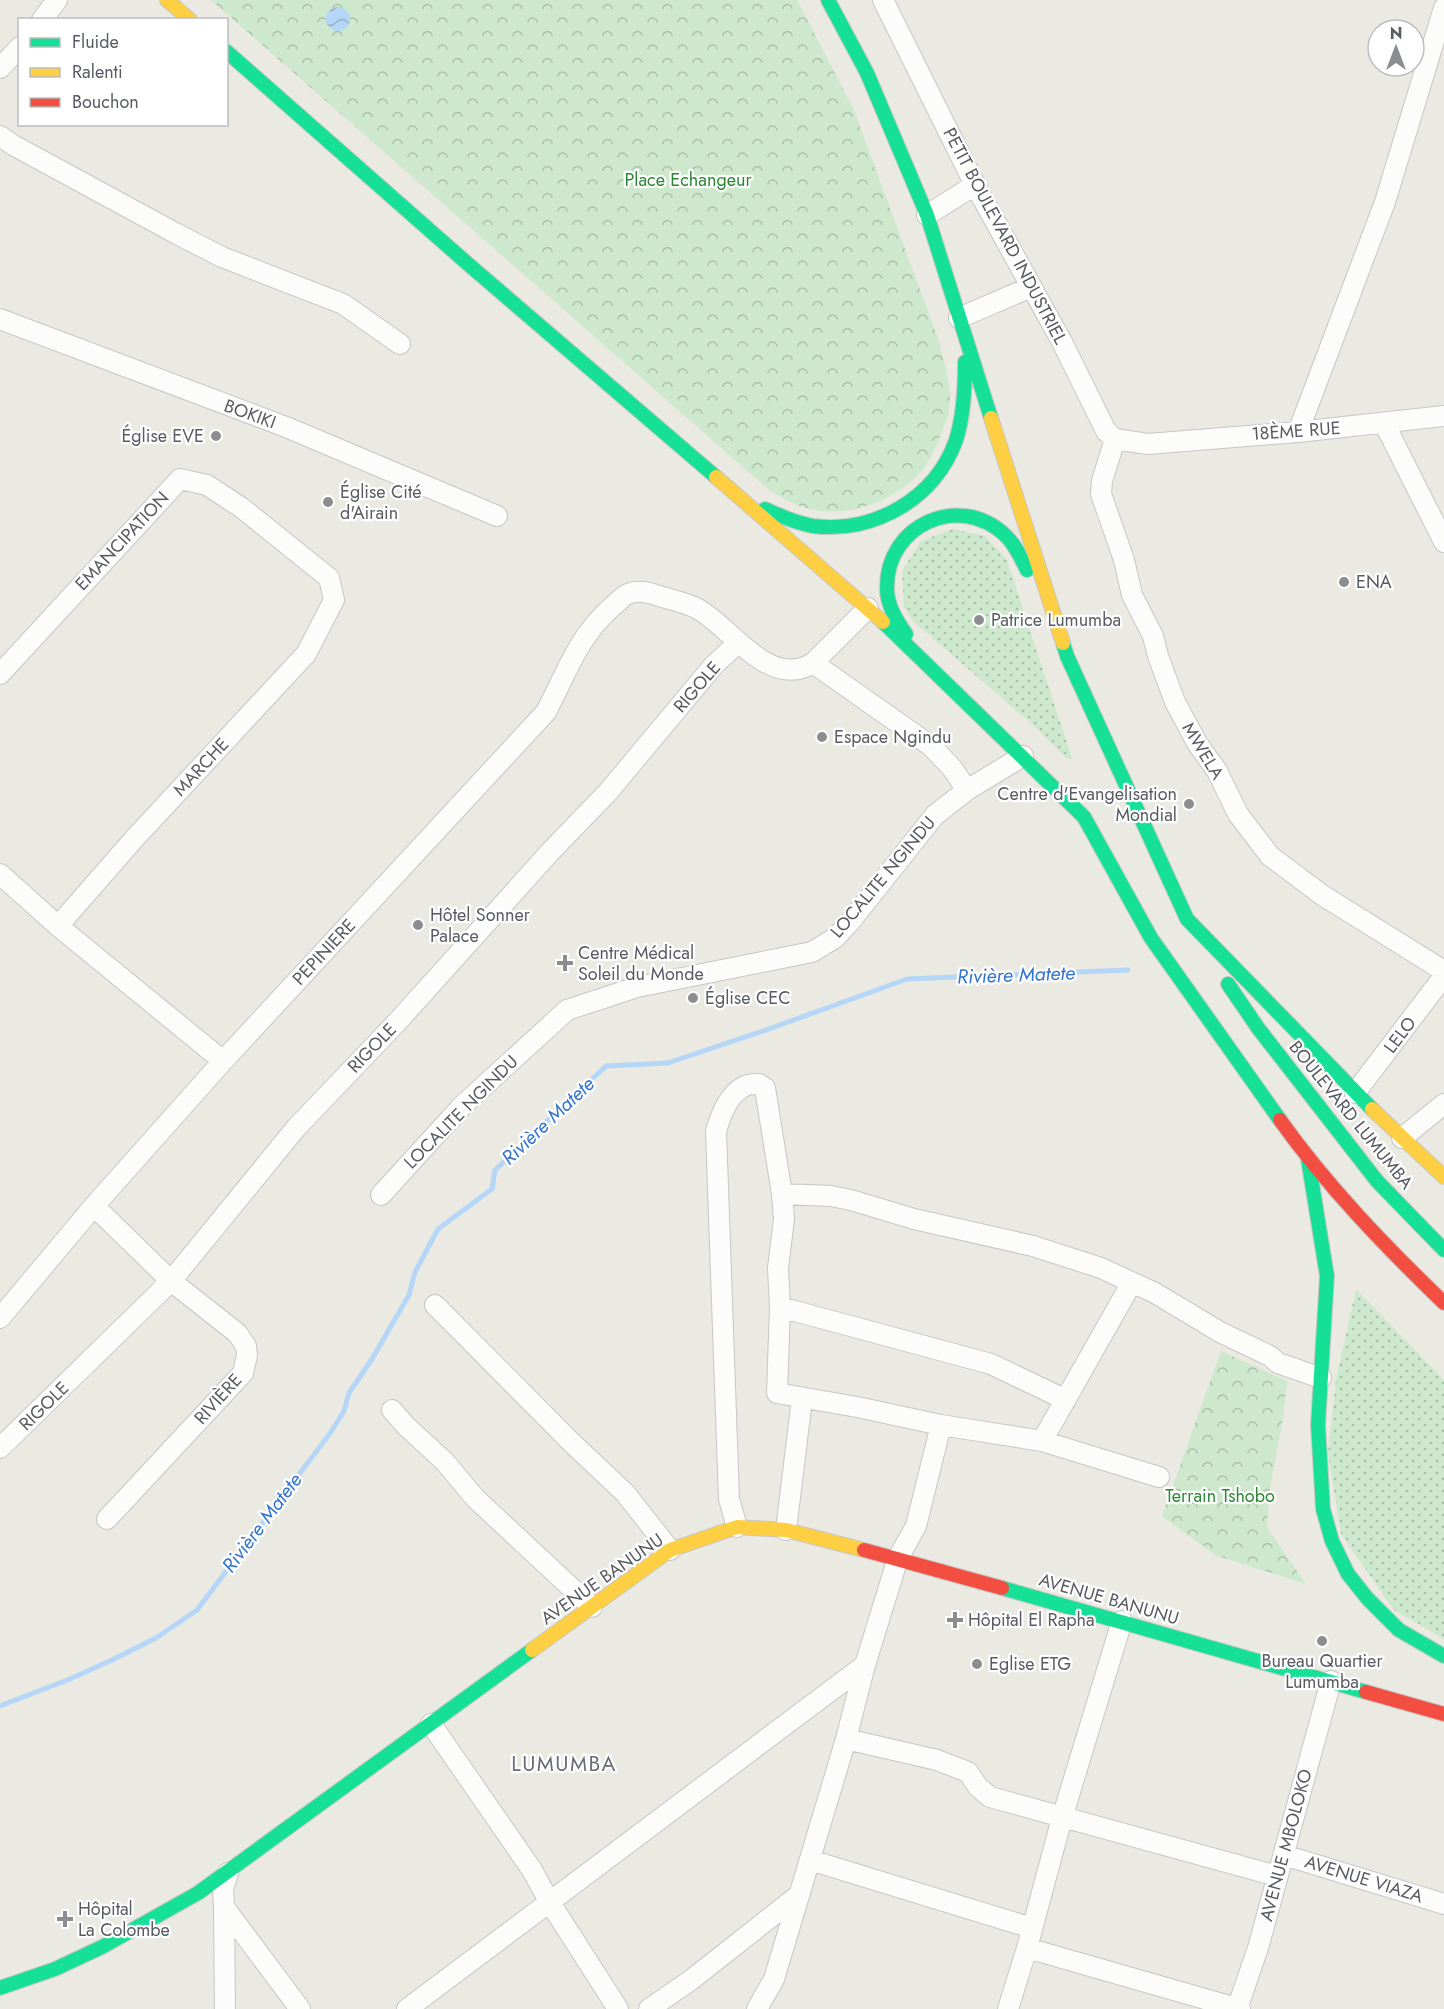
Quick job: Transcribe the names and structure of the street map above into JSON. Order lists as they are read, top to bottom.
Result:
{
  "streets": {
    "main road": ["BOULEVARD LUMUMBA", "AVENUE BANUNU"],
    "street": [
      "PETIT BOULEVARD INDUSTRIEL",
      "BOKIKI",
      "18ÈME RUE",
      "EMANCIPATION",
      "RIGOLE",
      "MWELA",
      "MARCHE",
      "LOCALITE NGINDU",
      "PEPINIERE",
      "LELO",
      "RIVIÈRE",
      "AVENUE MBOLOKO",
      "AVENUE VIAZA"
    ]
  },
  "crossings": [
    ["PETIT BOULEVARD INDUSTRIEL", "18ÈME RUE"],
    ["PETIT BOULEVARD INDUSTRIEL", "MWELA"],
    ["18ÈME RUE", "MWELA"],
    ["EMANCIPATION", "MARCHE"],
    ["RIGOLE", "PEPINIERE"],
    ["RIGOLE", "RIVIÈRE"],
    ["PEPINIERE", "RIVIÈRE"],
    ["AVENUE BANUNU", "AVENUE MBOLOKO"],
    ["AVENUE MBOLOKO", "AVENUE VIAZA"]
  ],
  "districts": ["LUMUMBA"],
  "water": ["Rivière Matete"],
  "parks": ["Place Echangeur", "Terrain Tshobo"],
  "places": {
    "other": [
      "Église EVE",
      "Église Cité d'Airain",
      "ENA",
      "Patrice Lumumba",
      "Espace Ngindu",
      "Centre d'Evangelisation Mondial",
      "Hôtel Sonner Palace",
      "Église CEC",
      "Bureau Quartier Lumumba",
      "Eglise ETG"
    ],
    "health": ["Centre Médical Soleil du Monde", "Hôpital El Rapha", "Hôpital La Colombe"]
  },
  "legend": ["Fluide", "Ralenti", "Bouchon"],
  "north": "top"
}
